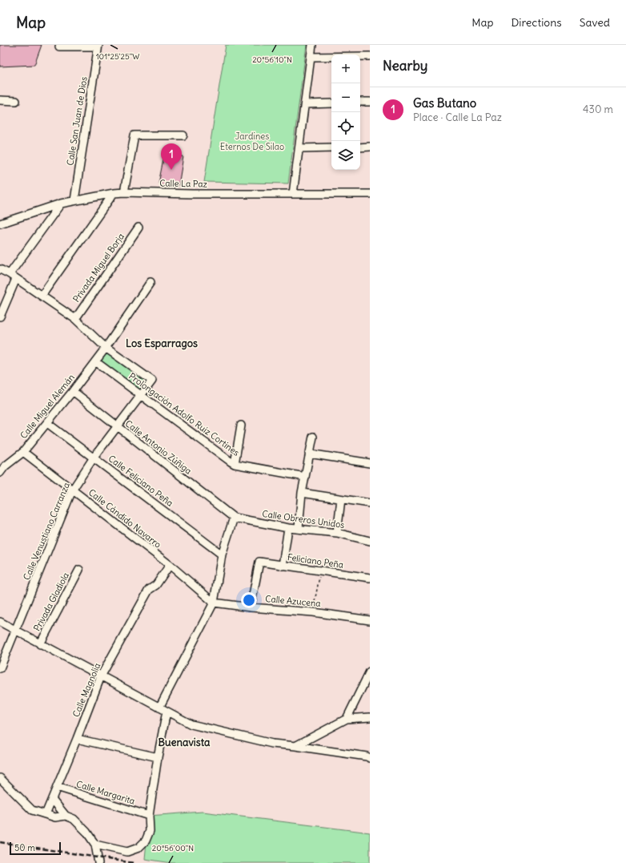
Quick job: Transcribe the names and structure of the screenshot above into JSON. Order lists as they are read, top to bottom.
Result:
{
  "streets": {
    "street": [
      "Calle San Juan de Dios",
      "Calle La Paz",
      "Privada Miguel Borja",
      "Calle Miguel Alemán",
      "Prolongación Adolfo Ruiz Cortines",
      "Calle Antonio Zúñiga",
      "Calle Feliciano Peña",
      "Calle Cándido Navarro",
      "Calle Obreros Unidos",
      "Calle Venustiano Carranza",
      "Feliciano Peña",
      "Calle Azucena",
      "Privada Gladiola",
      "Calle Magnolia",
      "Calle Margarita"
    ]
  },
  "crossings": [
    ["Calle San Juan de Dios", "Calle La Paz"],
    ["Calle Miguel Alemán", "Prolongación Adolfo Ruiz Cortines"],
    ["Calle Miguel Alemán", "Calle Antonio Zúñiga"],
    ["Calle Miguel Alemán", "Calle Feliciano Peña"],
    ["Calle Miguel Alemán", "Calle Cándido Navarro"],
    ["Calle Miguel Alemán", "Calle Venustiano Carranza"],
    ["Prolongación Adolfo Ruiz Cortines", "Calle Venustiano Carranza"],
    ["Calle Antonio Zúñiga", "Calle Obreros Unidos"],
    ["Calle Antonio Zúñiga", "Calle Venustiano Carranza"],
    ["Calle Feliciano Peña", "Calle Venustiano Carranza"],
    ["Calle Cándido Navarro", "Calle Venustiano Carranza"],
    ["Calle Cándido Navarro", "Calle Azucena"],
    ["Calle Cándido Navarro", "Calle Magnolia"],
    ["Feliciano Peña", "Calle Azucena"],
    ["Calle Magnolia", "Calle Margarita"]
  ],
  "districts": ["Los Esparragos", "Buenavista"],
  "parks": ["Jardines Eternos De Silao"],
  "scale_bar": "50 m",
  "page": {
    "header": "Map",
    "nav": ["Map", "Directions", "Saved"],
    "heading": "Nearby",
    "map_buttons": ["+", "−"],
    "list": [
      {
        "mark": "1",
        "name": "Gas Butano",
        "note": "Place · Calle La Paz",
        "value": "430 m"
      }
    ],
    "pins": "1",
    "scale": "50 m"
  },
  "coordinates": ["101°25'25\"W", "20°56'10\"N", "20°56'00\"N"]
}
